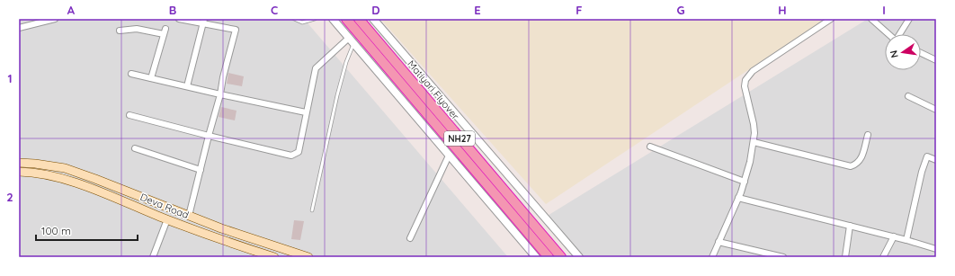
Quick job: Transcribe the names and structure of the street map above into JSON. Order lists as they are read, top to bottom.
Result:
{
  "streets": {
    "highway": ["Matiyari Flyover", "NH27"],
    "main road": ["Deva Road"]
  },
  "scale_bar": "100 m",
  "north": "left",
  "grid": {
    "columns": [
      "A",
      "B",
      "C",
      "D",
      "E",
      "F",
      "G",
      "H",
      "I"
    ],
    "rows": ["1", "2"]
  }
}
